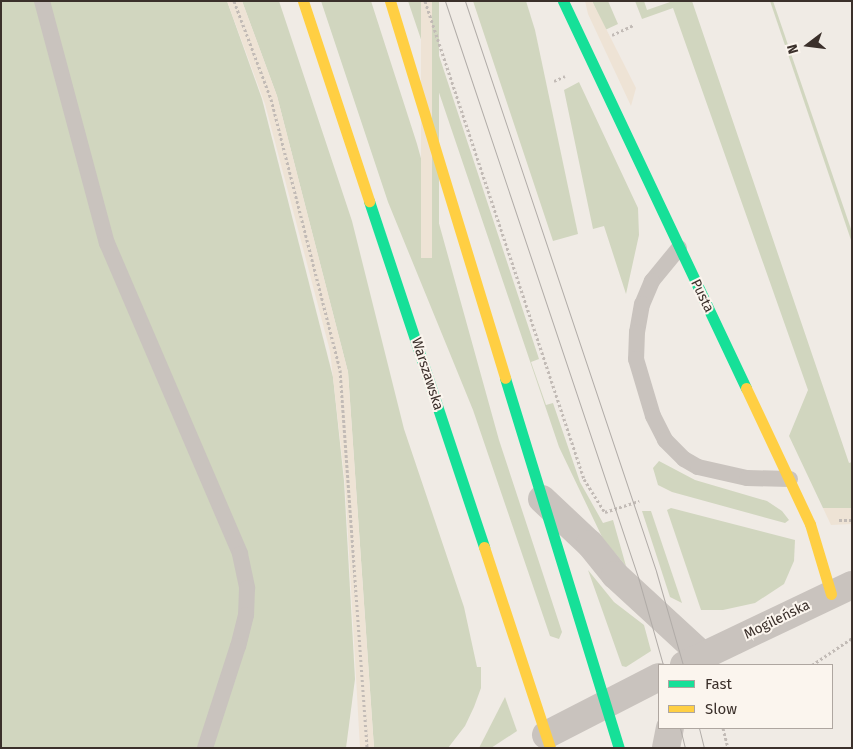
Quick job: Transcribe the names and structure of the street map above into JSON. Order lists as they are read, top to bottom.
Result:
{
  "streets": {
    "main road": ["Pusta", "Warszawska"],
    "street": ["Mogileńska"]
  },
  "crossings": [
    ["Pusta", "Mogileńska"]
  ],
  "legend": ["Fast", "Slow"],
  "north": "left"
}
